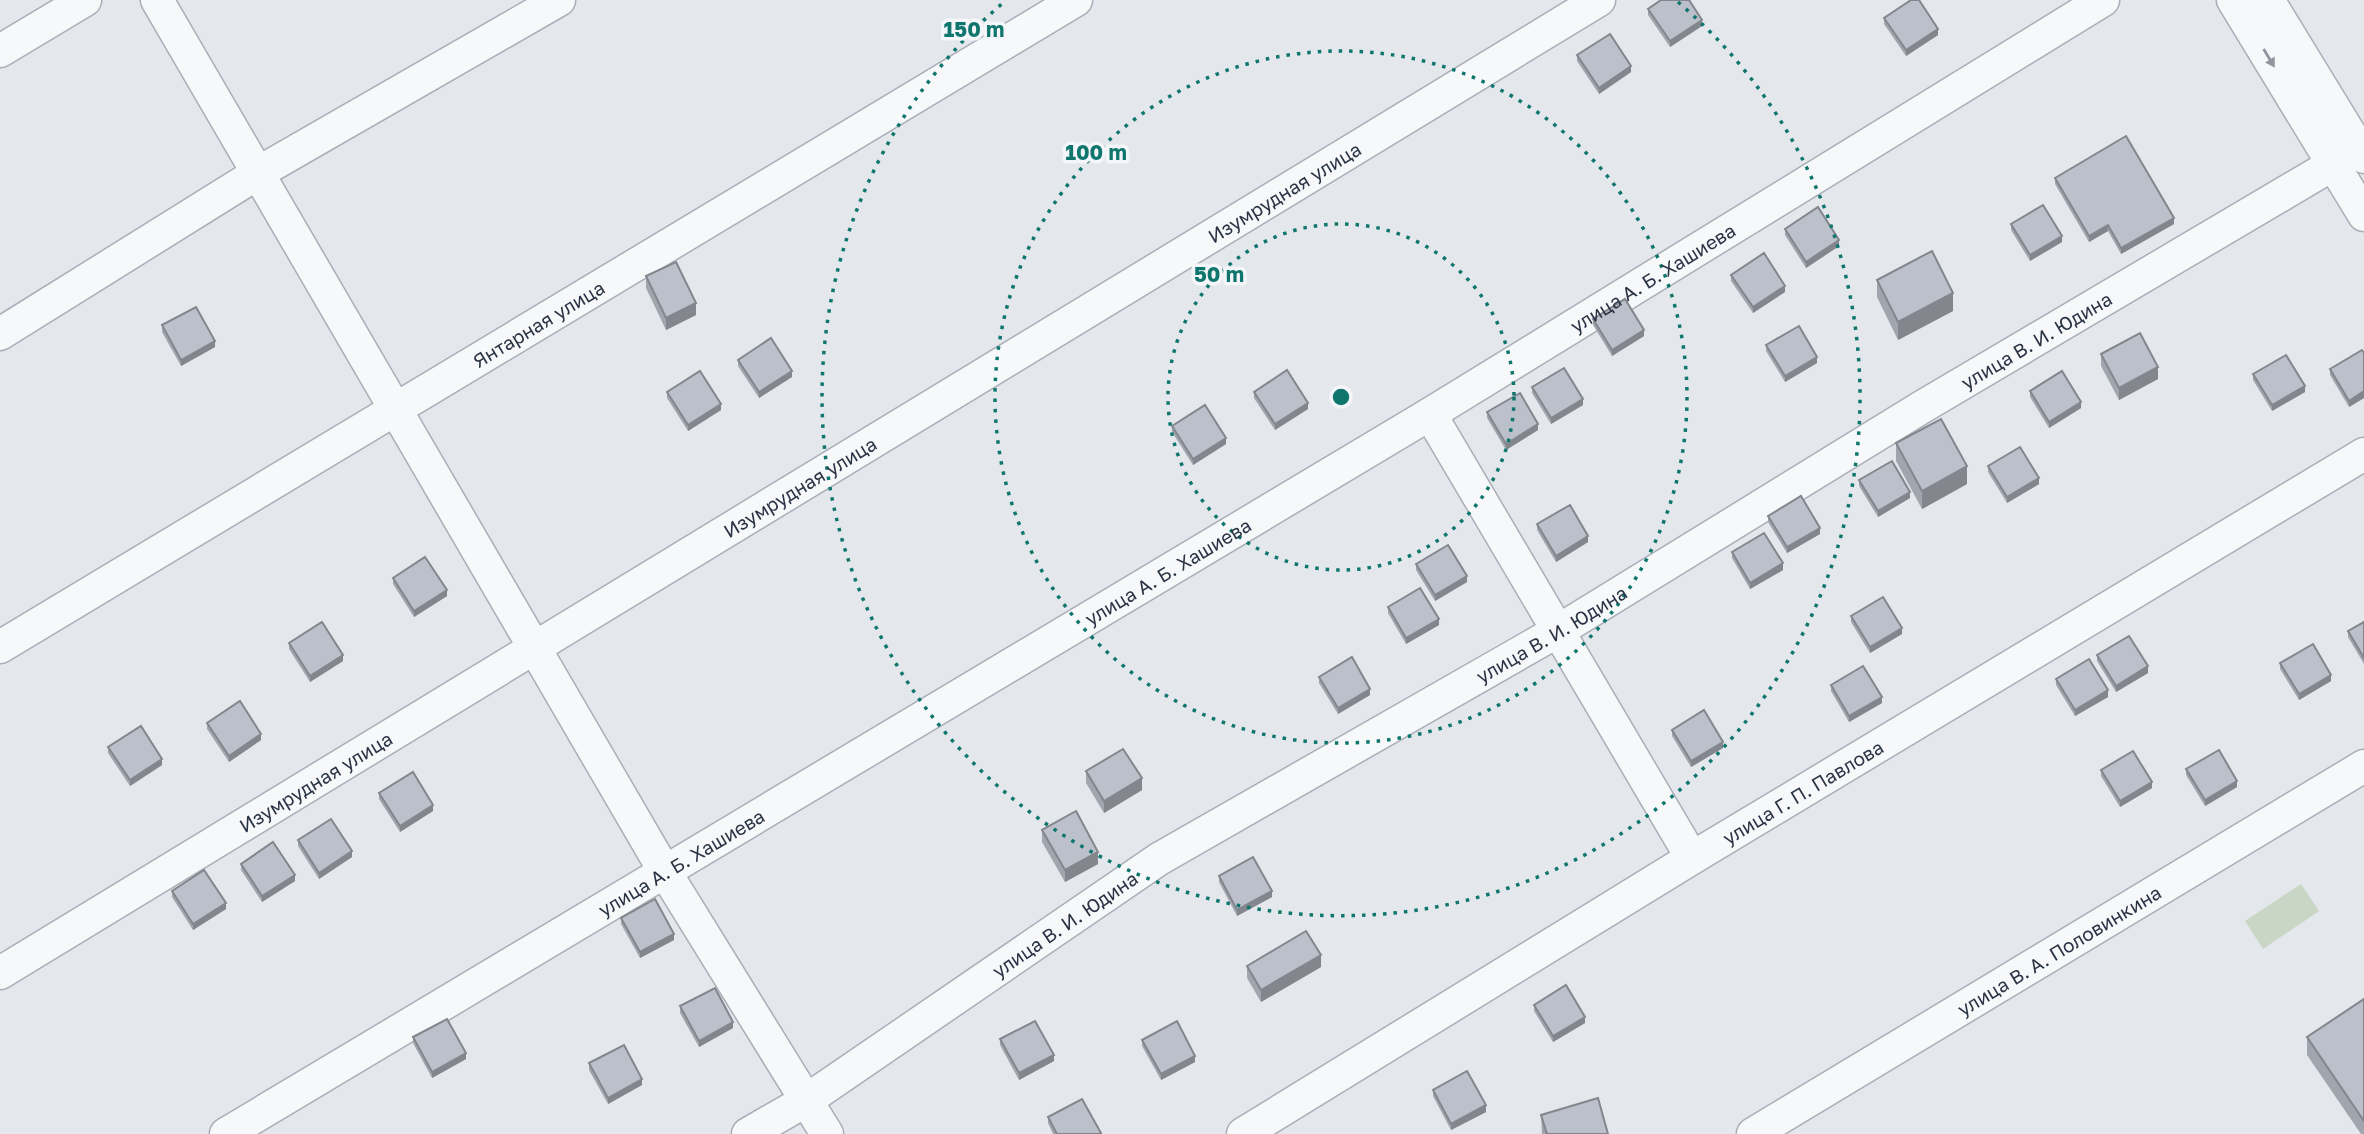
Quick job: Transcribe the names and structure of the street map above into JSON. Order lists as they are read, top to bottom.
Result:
{
  "streets": {
    "street": [
      "Изумрудная улица",
      "улица А. Б. Хашиева",
      "Янтарная улица",
      "улица В. И. Юдина",
      "улица Г. П. Павлова",
      "улица В. А. Половинкина"
    ]
  },
  "rings": ["150 m", "100 m", "50 m"]
}
